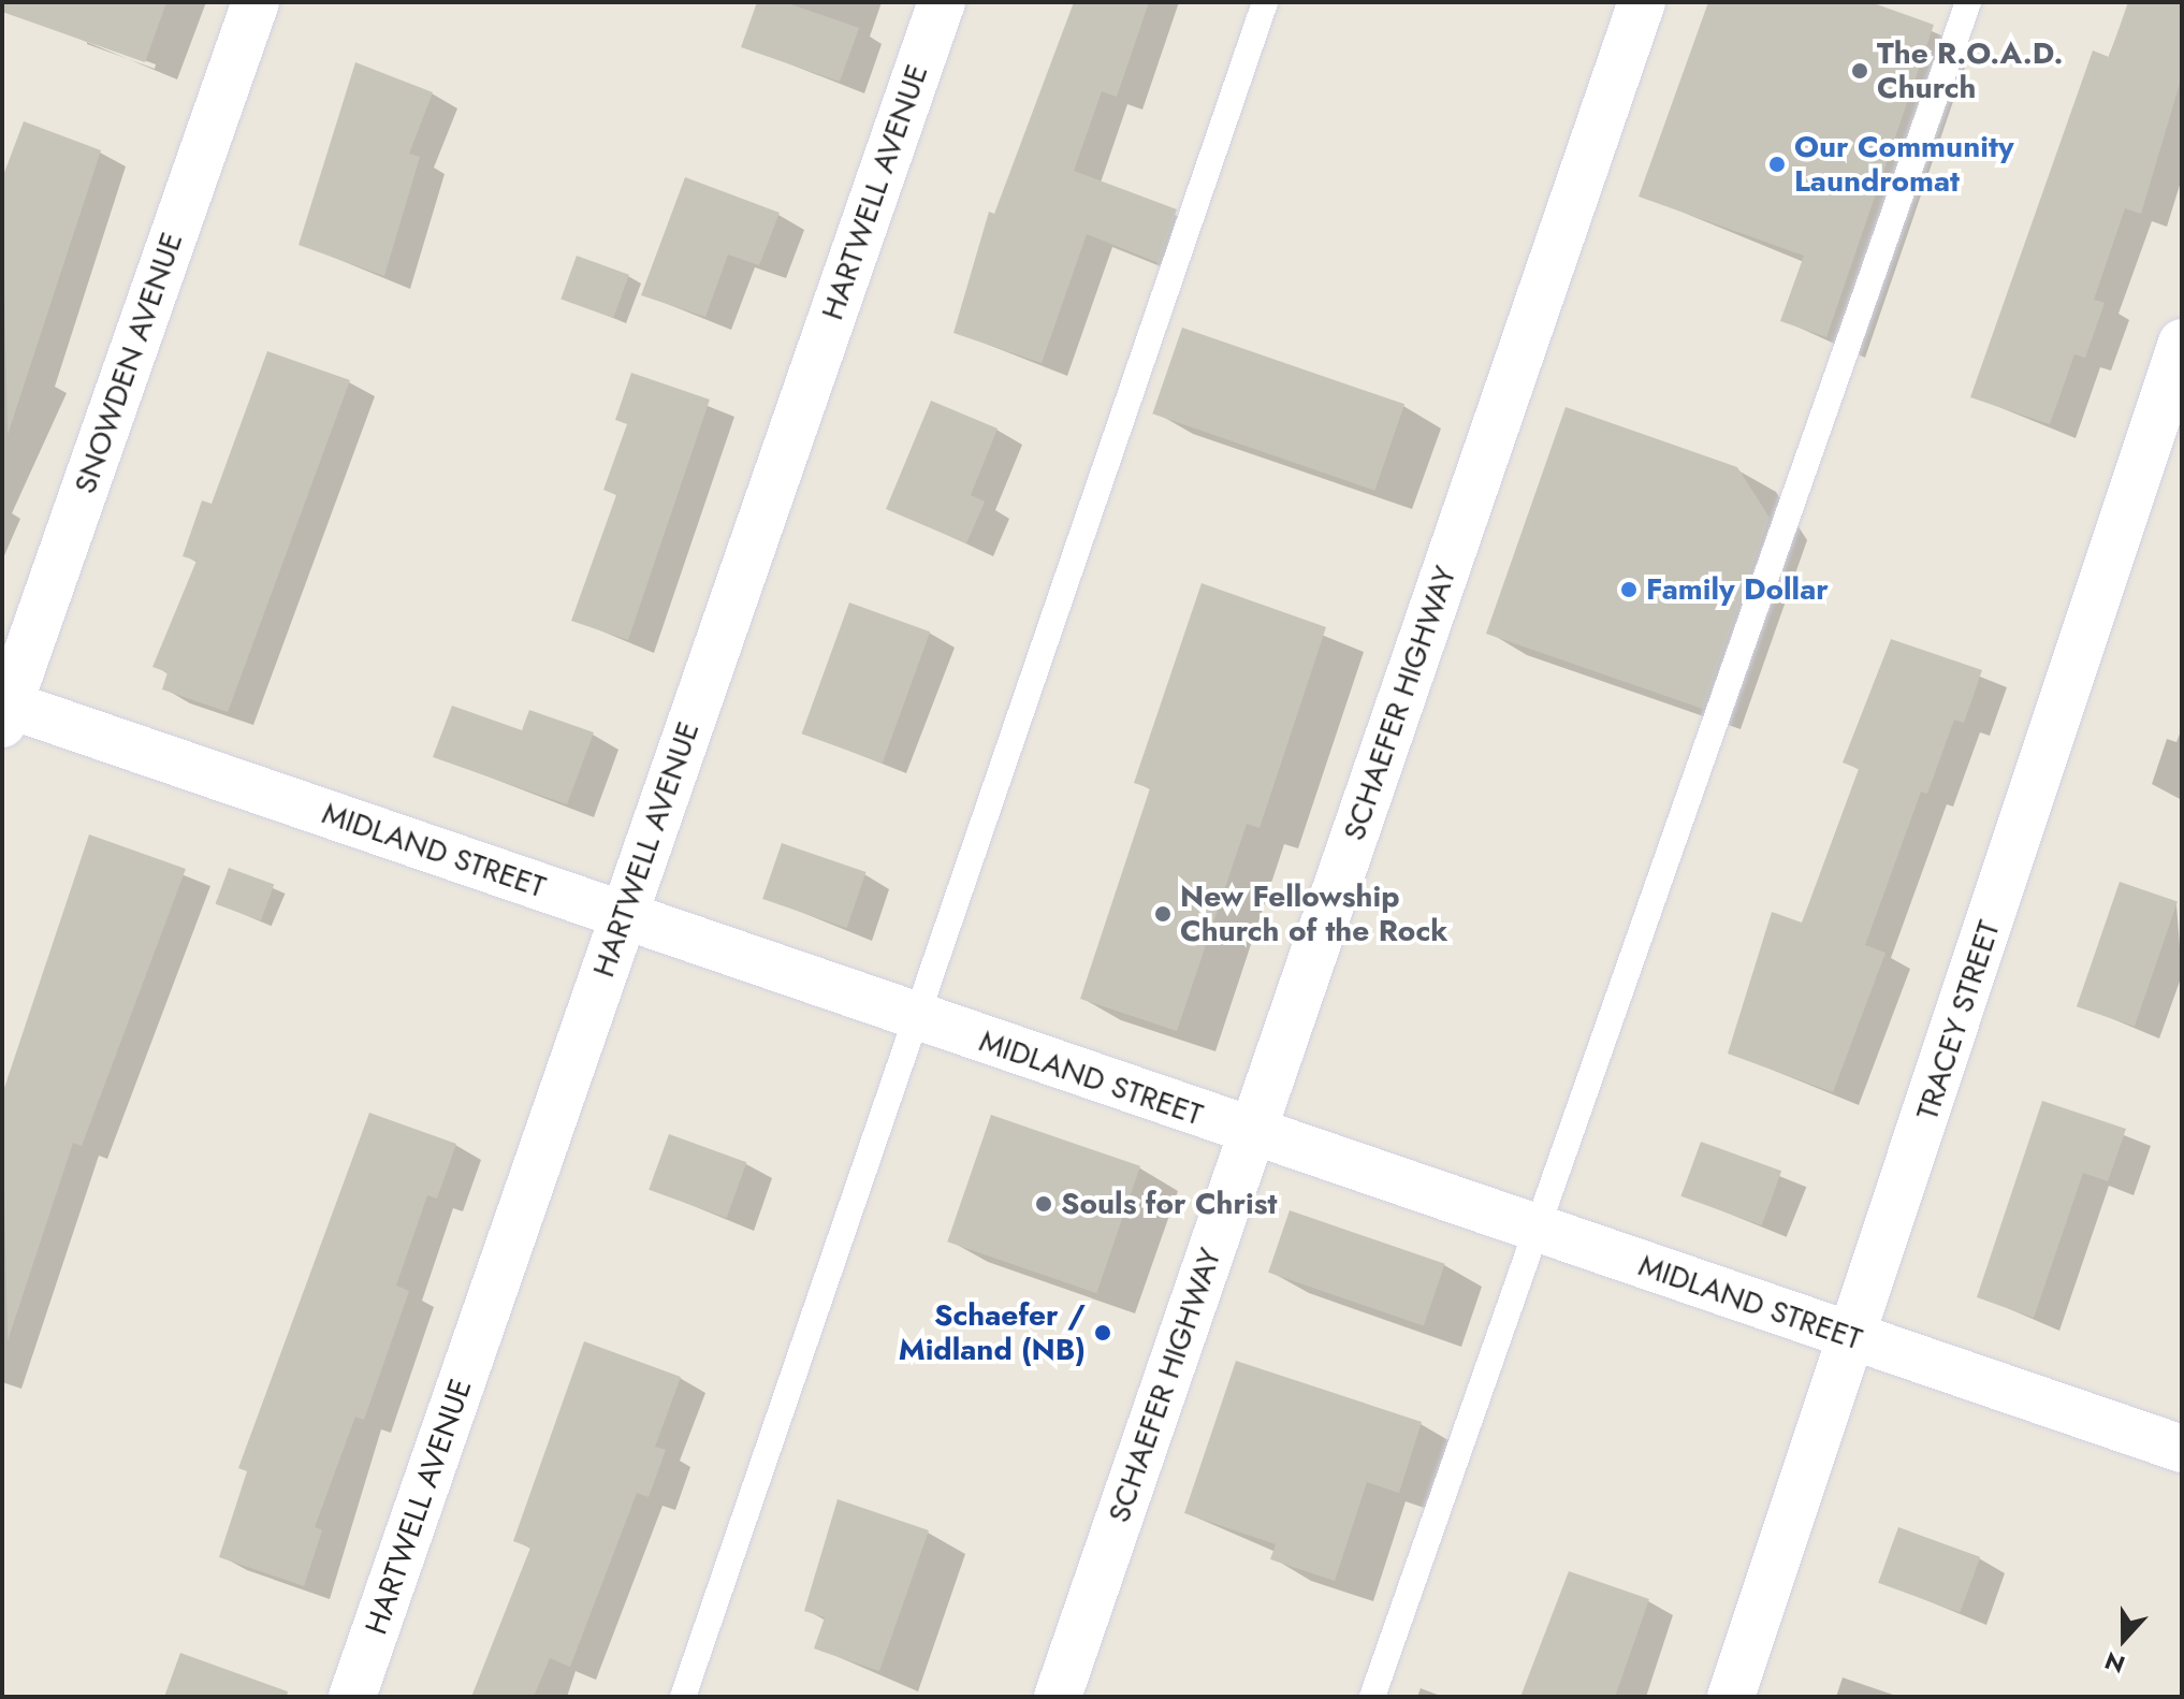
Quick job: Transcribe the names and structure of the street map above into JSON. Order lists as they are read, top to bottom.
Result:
{
  "streets": {
    "street": [
      "HARTWELL AVENUE",
      "SNOWDEN AVENUE",
      "SCHAEFER HIGHWAY",
      "MIDLAND STREET",
      "TRACEY STREET"
    ]
  },
  "crossings": [
    ["HARTWELL AVENUE", "MIDLAND STREET"],
    ["SNOWDEN AVENUE", "MIDLAND STREET"],
    ["SCHAEFER HIGHWAY", "MIDLAND STREET"],
    ["MIDLAND STREET", "TRACEY STREET"]
  ],
  "places": [
    "The R.O.A.D. Church",
    "Our Community Laundromat",
    "Family Dollar",
    "New Fellowship Church of the Rock",
    "Souls for Christ",
    "Schaefer / Midland (NB)"
  ],
  "north": "bottom"
}
